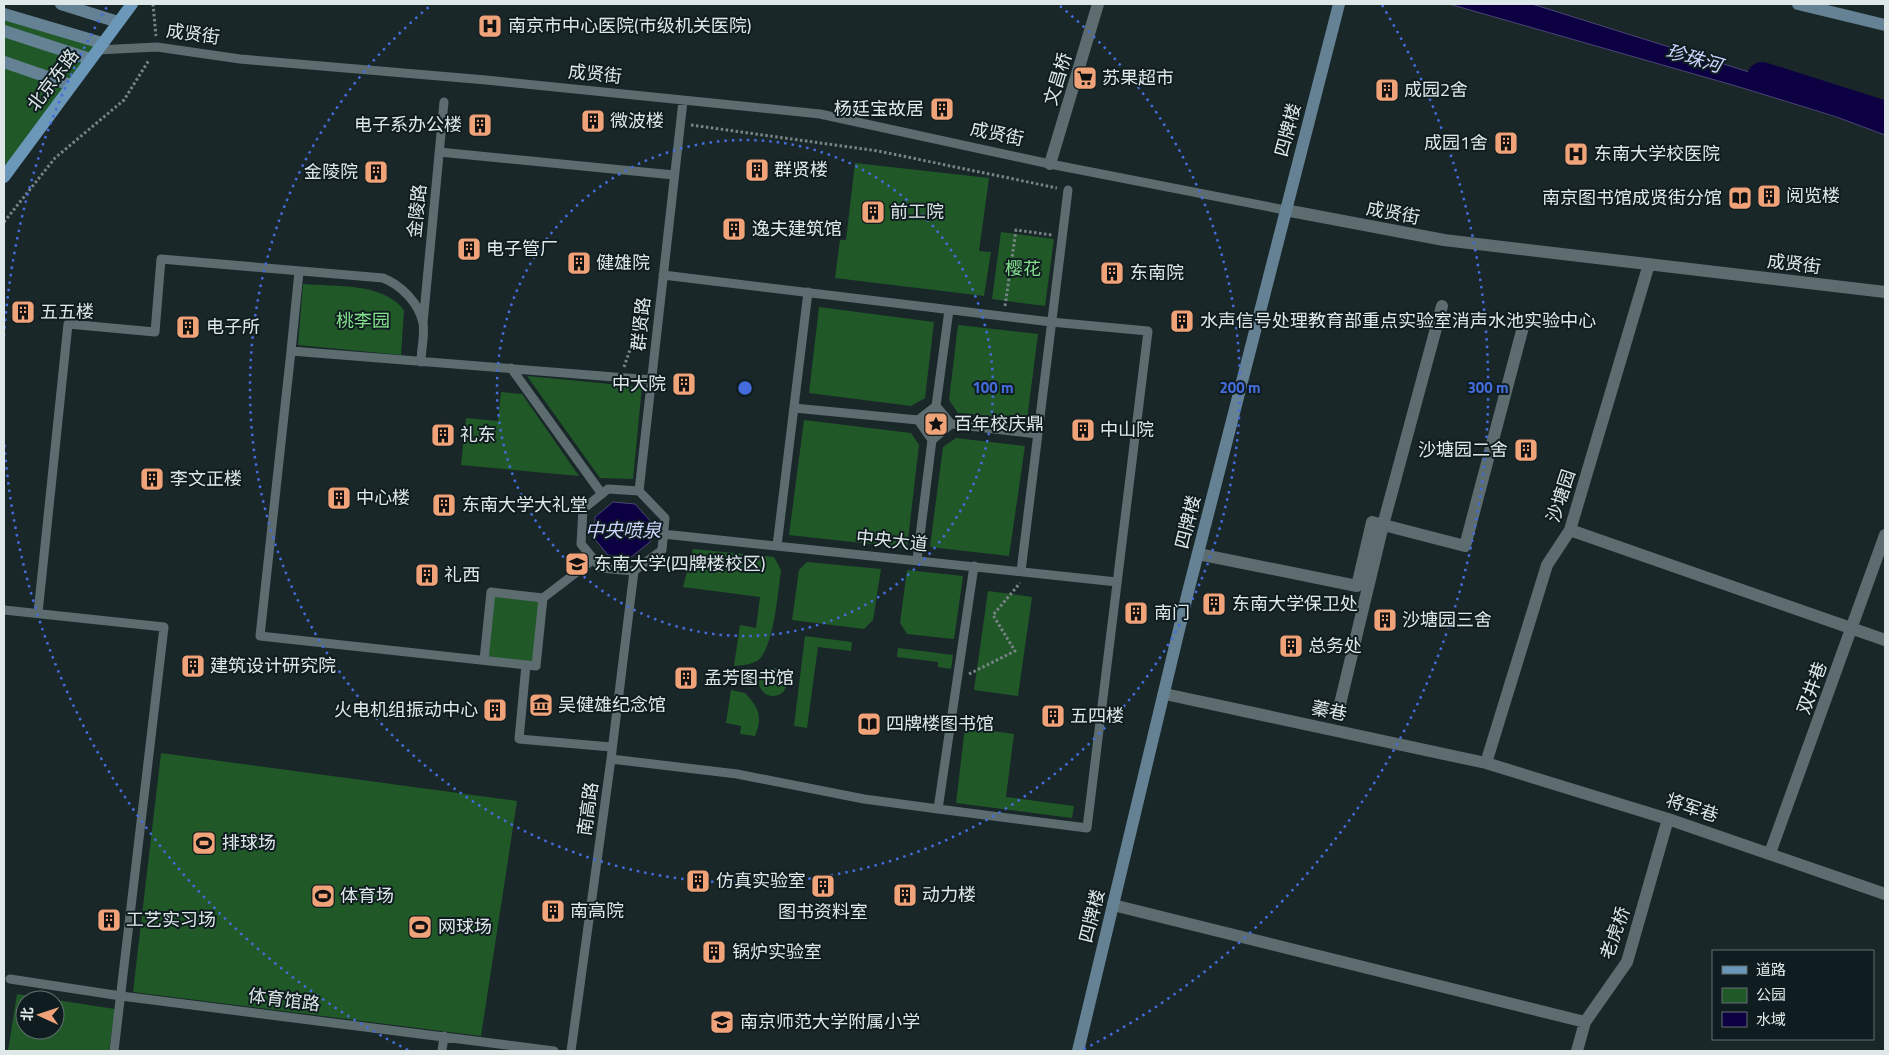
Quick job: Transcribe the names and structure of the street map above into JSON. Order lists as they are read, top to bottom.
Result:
{
  "streets": {
    "main road": ["北京东路"],
    "street": [
      "成贤街",
      "文昌桥",
      "四牌楼",
      "沙塘园",
      "双井巷",
      "蓁巷",
      "将军巷",
      "老虎桥"
    ],
    "lane": [
      "金陵路",
      "群贤路",
      "中央大道",
      "南高路",
      "体育馆路"
    ]
  },
  "crossings": [
    ["成贤街", "文昌桥"],
    ["成贤街", "北京东路"],
    ["成贤街", "四牌楼"],
    ["成贤街", "群贤路"],
    ["成贤街", "沙塘园"],
    ["四牌楼", "蓁巷"],
    ["群贤路", "中央大道"],
    ["群贤路", "南高路"],
    ["沙塘园", "蓁巷"],
    ["沙塘园", "将军巷"],
    ["中央大道", "南高路"],
    ["双井巷", "将军巷"],
    ["蓁巷", "将军巷"],
    ["将军巷", "老虎桥"]
  ],
  "water": ["珍珠河", "中央喷泉"],
  "parks": ["樱花", "桃李园"],
  "places": {
    "hospital": ["南京市中心医院(市级机关医院)", "东南大学校医院"],
    "supermarket": ["苏果超市"],
    "building": [
      "成园2舍",
      "杨廷宝故居",
      "微波楼",
      "电子系办公楼",
      "成园1舍",
      "群贤楼",
      "金陵院",
      "阅览楼",
      "前工院",
      "逸夫建筑馆",
      "电子管厂",
      "健雄院",
      "东南院",
      "五五楼",
      "水声信号处理教育部重点实验室消声水池实验中心",
      "电子所",
      "中大院",
      "中山院",
      "礼东",
      "沙塘园二舍",
      "李文正楼",
      "中心楼",
      "东南大学大礼堂",
      "礼西",
      "东南大学保卫处",
      "南门",
      "沙塘园三舍",
      "总务处",
      "建筑设计研究院",
      "孟芳图书馆",
      "火电机组振动中心",
      "五四楼",
      "仿真实验室",
      "图书资料室",
      "动力楼",
      "南高院",
      "工艺实习场",
      "锅炉实验室"
    ],
    "library": ["南京图书馆成贤街分馆", "四牌楼图书馆"],
    "place": ["百年校庆鼎"],
    "school or university": ["东南大学(四牌楼校区)", "南京师范大学附属小学"],
    "museum": ["吴健雄纪念馆"],
    "sports": ["排球场", "体育场", "网球场"]
  },
  "legend": ["道路", "公园", "水域"],
  "north": "left",
  "rings": ["100 m", "200 m", "300 m"]
}
